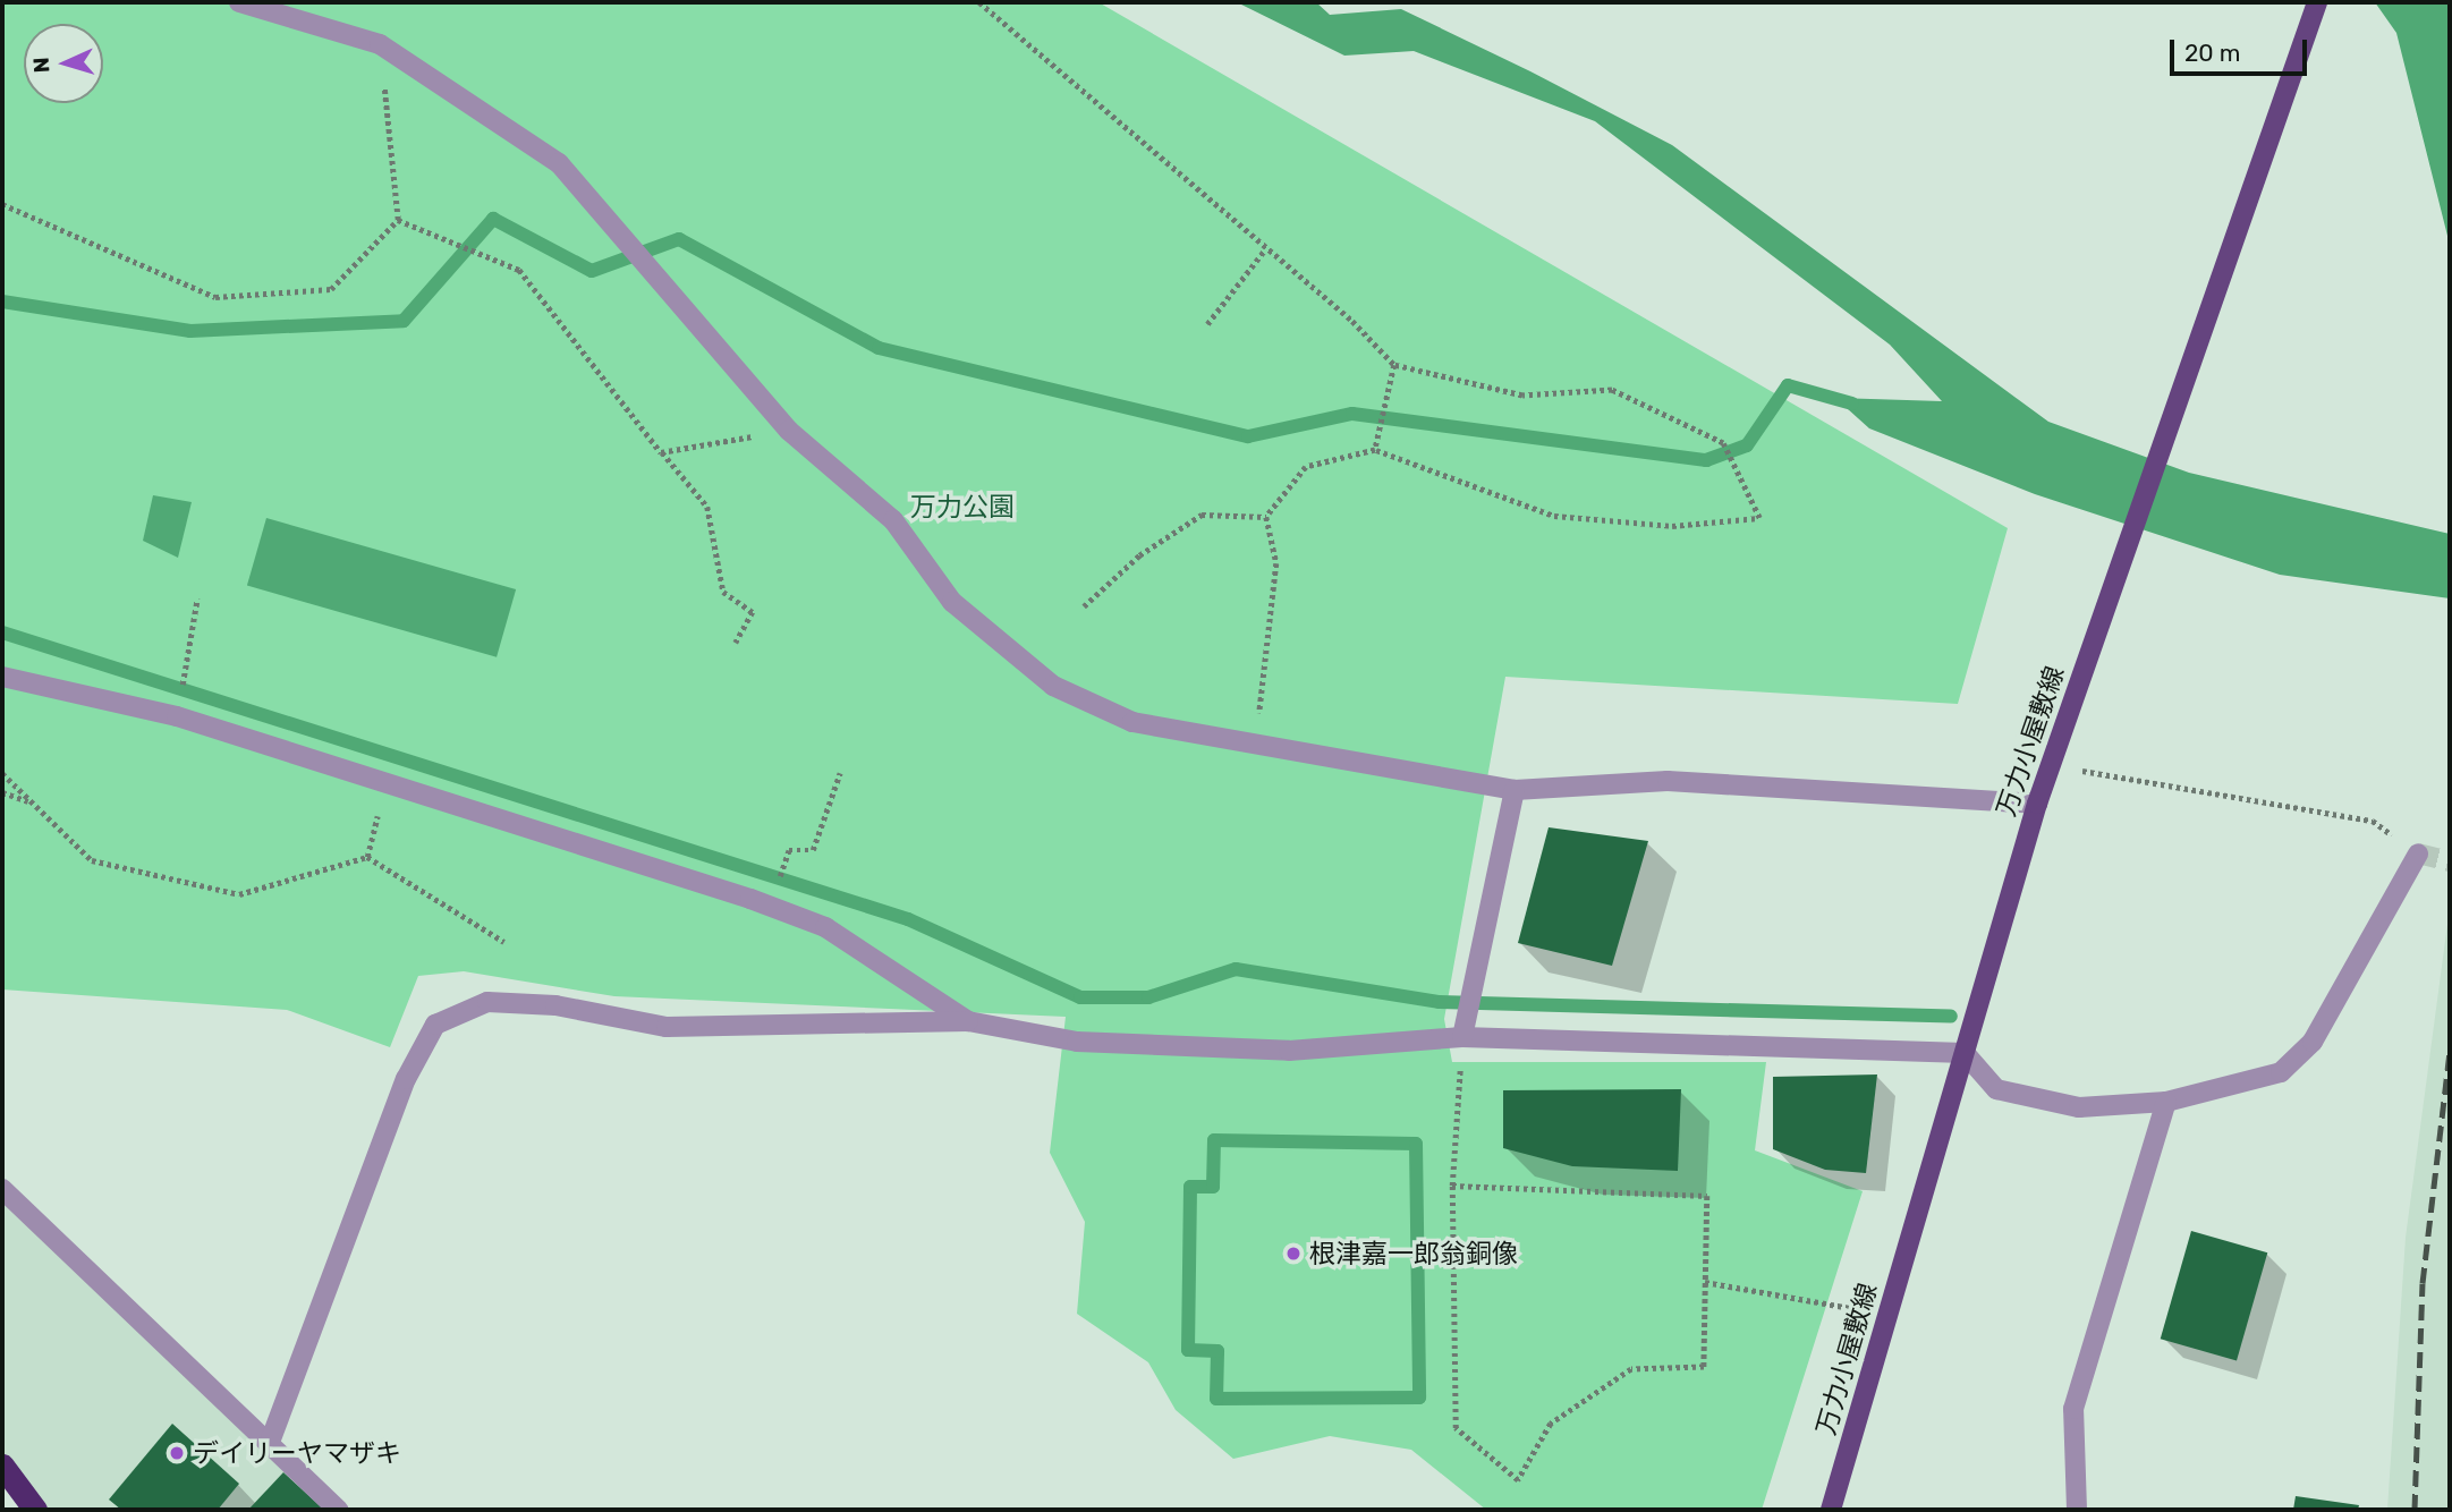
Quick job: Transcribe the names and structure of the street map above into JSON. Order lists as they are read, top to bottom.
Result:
{
  "streets": {
    "main road": ["万力小屋敷線"]
  },
  "parks": ["万力公園"],
  "places": ["根津嘉一郎翁銅像", "デイリーヤマザキ"],
  "scale_bar": "20 m",
  "north": "left"
}
